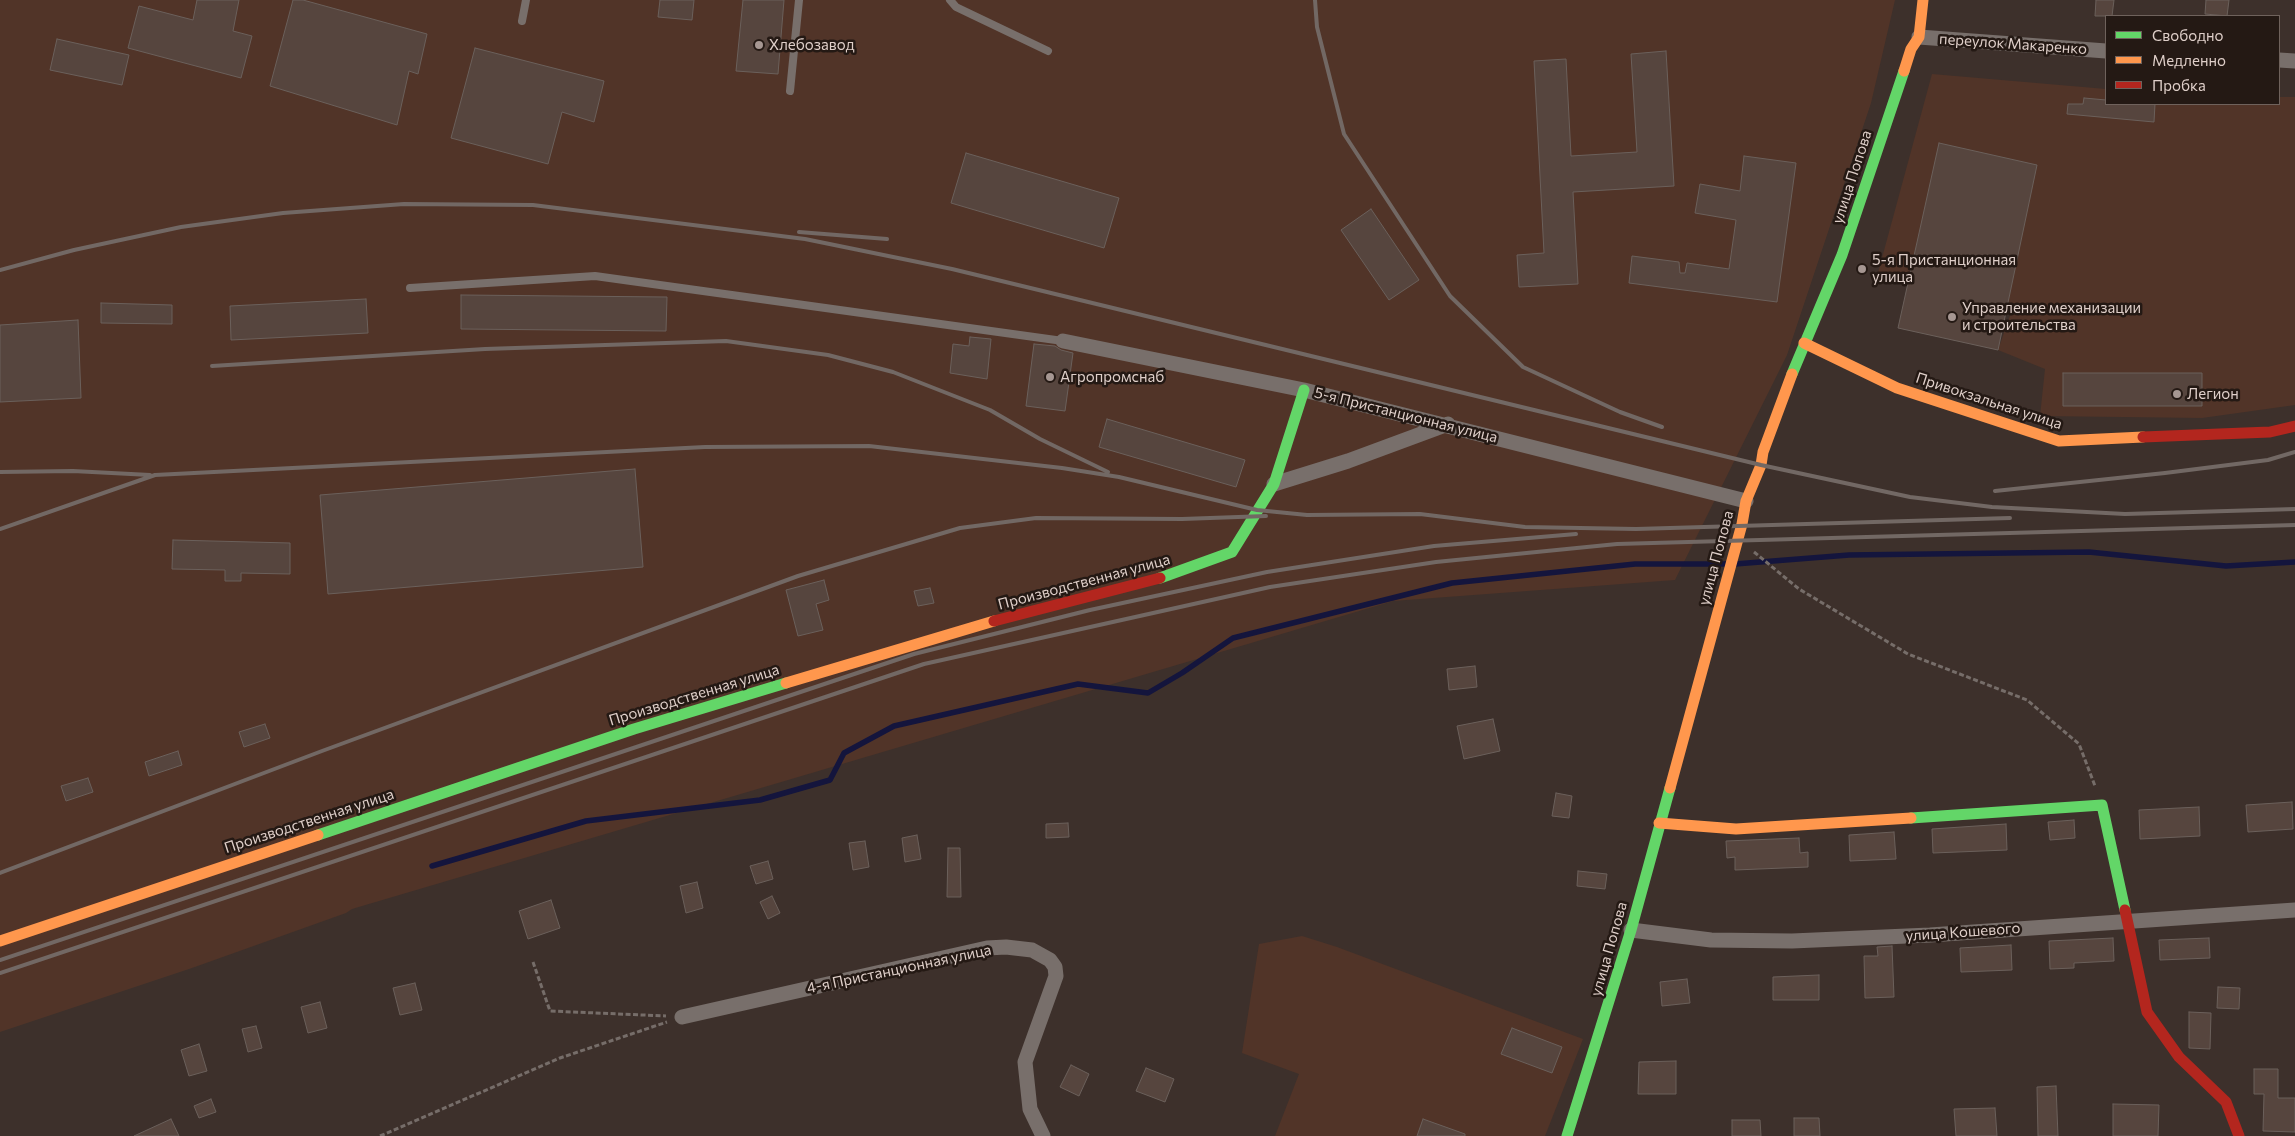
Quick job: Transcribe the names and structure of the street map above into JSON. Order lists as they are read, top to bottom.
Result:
{
  "streets": {
    "street": [
      "переулок Макаренко",
      "улица Попова",
      "Привокзальная улица",
      "5-я Пристанционная улица",
      "Производственная улица",
      "улица Кошевого",
      "4-я Пристанционная улица"
    ]
  },
  "crossings": [
    ["переулок Макаренко", "улица Попова"],
    ["улица Попова", "Привокзальная улица"],
    ["улица Попова", "5-я Пристанционная улица"],
    ["улица Попова", "улица Кошевого"],
    ["5-я Пристанционная улица", "Производственная улица"]
  ],
  "places": [
    "Хлебозавод",
    "5-я Пристанционная улица",
    "Управление механизации и строительства",
    "Агропромснаб",
    "Легион"
  ],
  "legend": ["Свободно", "Медленно", "Пробка"]
}
